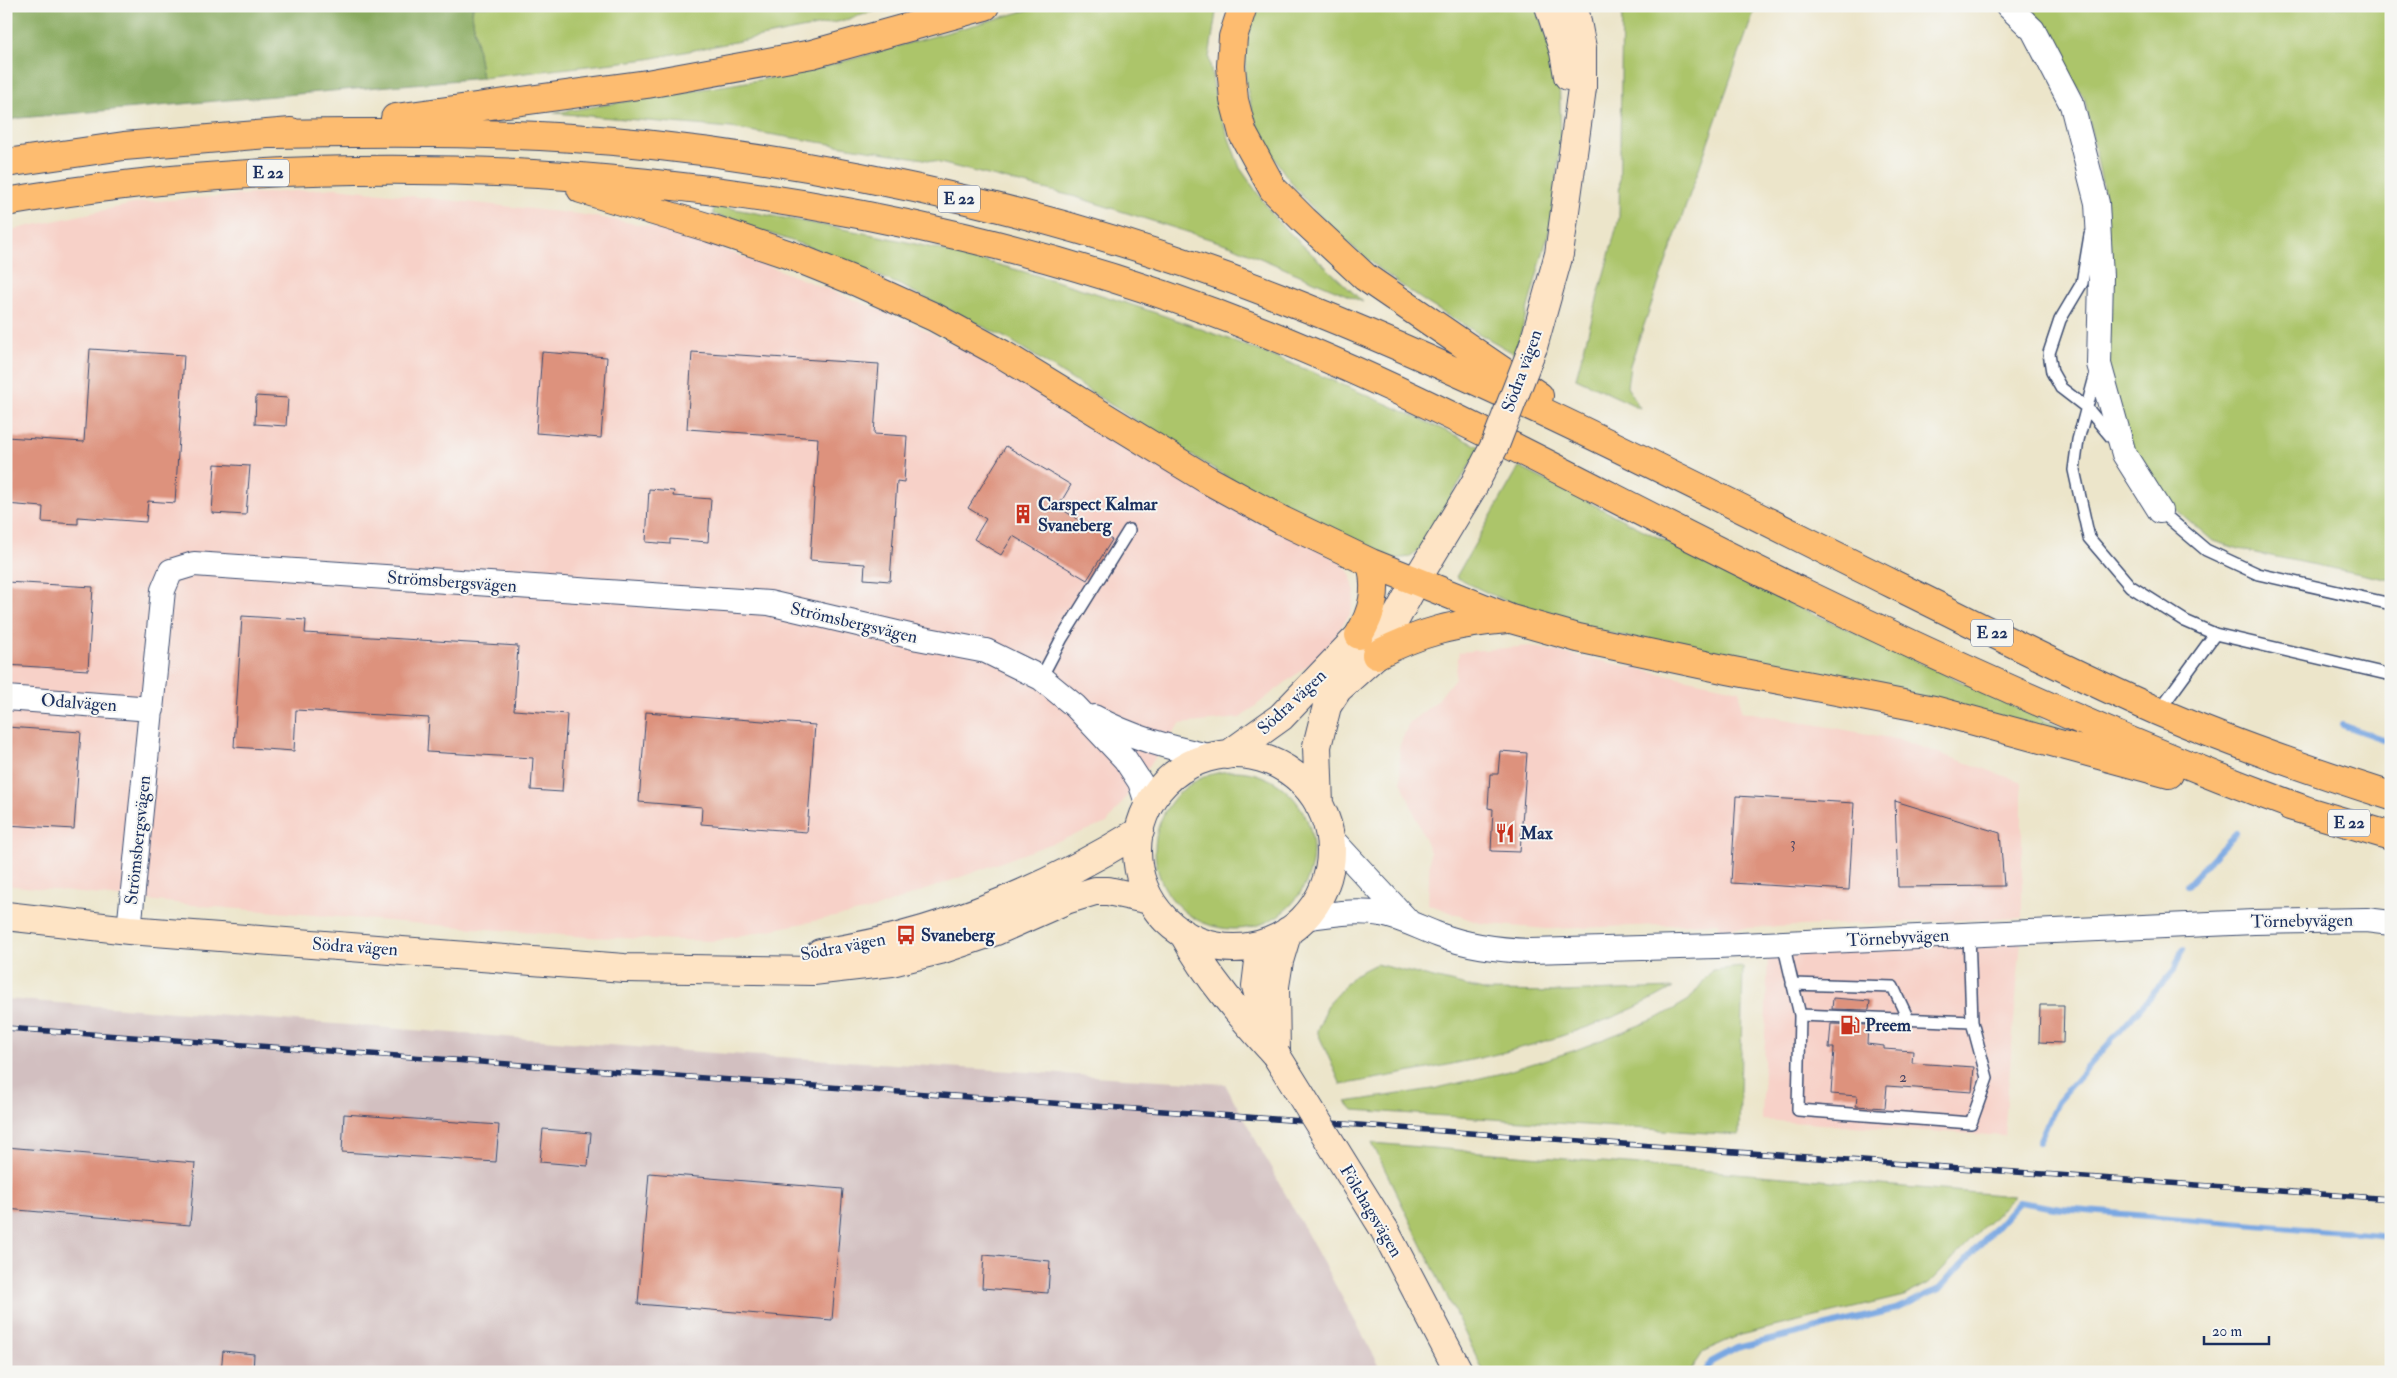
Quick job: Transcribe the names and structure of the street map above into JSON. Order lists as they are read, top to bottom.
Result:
{
  "streets": {
    "highway": ["E 22"],
    "main road": ["Södra vägen", "Fölehagsvägen"],
    "street": ["Strömsbergsvägen", "Odalvägen", "Törnebyvägen"]
  },
  "crossings": [
    ["Södra vägen", "Strömsbergsvägen"],
    ["Strömsbergsvägen", "Odalvägen"]
  ],
  "places": {
    "building": ["Carspect Kalmar Svaneberg"],
    "restaurant": ["Max"],
    "bus stop": ["Svaneberg"],
    "fuel station": ["Preem"]
  },
  "house_numbers": ["3", "2"],
  "scale_bar": "20 m"
}
